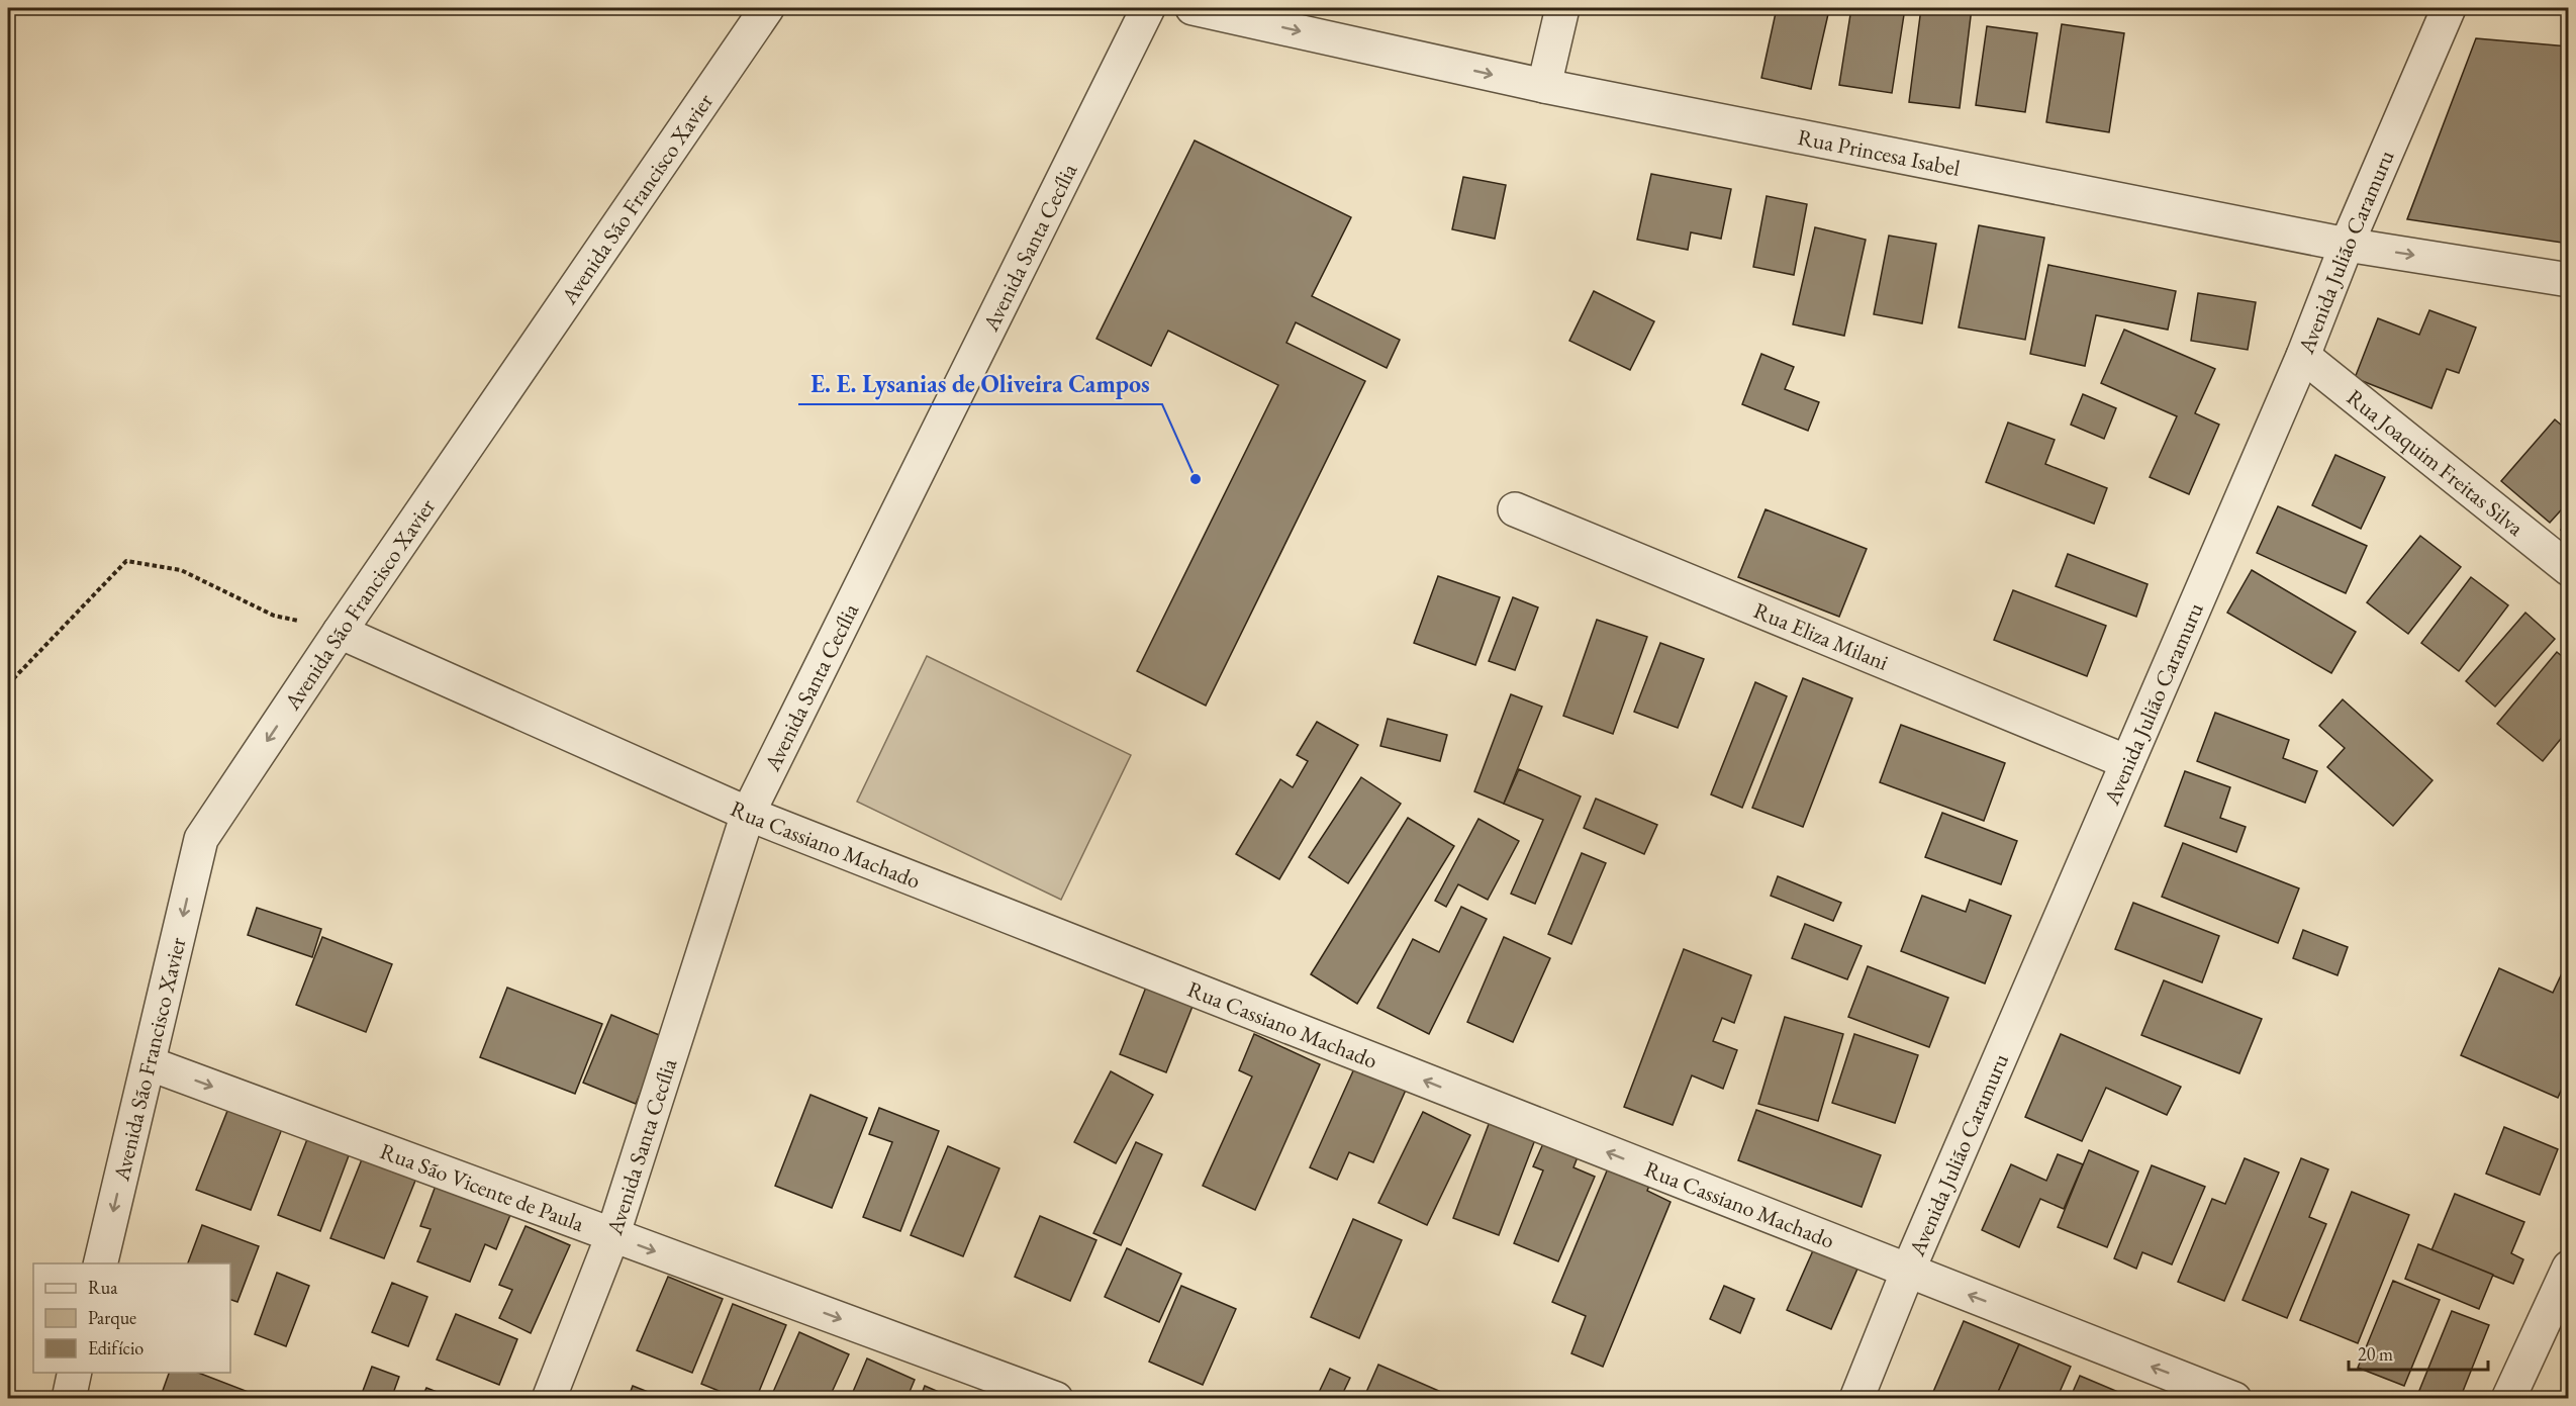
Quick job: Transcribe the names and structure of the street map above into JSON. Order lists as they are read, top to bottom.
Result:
{
  "streets": {
    "street": [
      "Rua Princesa Isabel",
      "Avenida São Francisco Xavier",
      "Avenida Santa Cecília",
      "Avenida Julião Caramuru",
      "Rua Joaquim Freitas Silva",
      "Rua Eliza Milani",
      "Rua Cassiano Machado",
      "Rua São Vicente de Paula"
    ]
  },
  "crossings": [
    ["Rua Princesa Isabel", "Avenida Julião Caramuru"],
    ["Avenida São Francisco Xavier", "Rua Cassiano Machado"],
    ["Avenida São Francisco Xavier", "Rua São Vicente de Paula"],
    ["Avenida Santa Cecília", "Rua Cassiano Machado"],
    ["Avenida Santa Cecília", "Rua São Vicente de Paula"],
    ["Avenida Julião Caramuru", "Rua Joaquim Freitas Silva"],
    ["Avenida Julião Caramuru", "Rua Eliza Milani"],
    ["Avenida Julião Caramuru", "Rua Cassiano Machado"]
  ],
  "one_way": [
    "Rua Princesa Isabel",
    "Avenida São Francisco Xavier",
    "Rua Cassiano Machado",
    "Rua São Vicente de Paula"
  ],
  "places": ["E. E. Lysanias de Oliveira Campos"],
  "legend": ["Rua", "Parque", "Edifício"],
  "scale_bar": "20 m"
}
